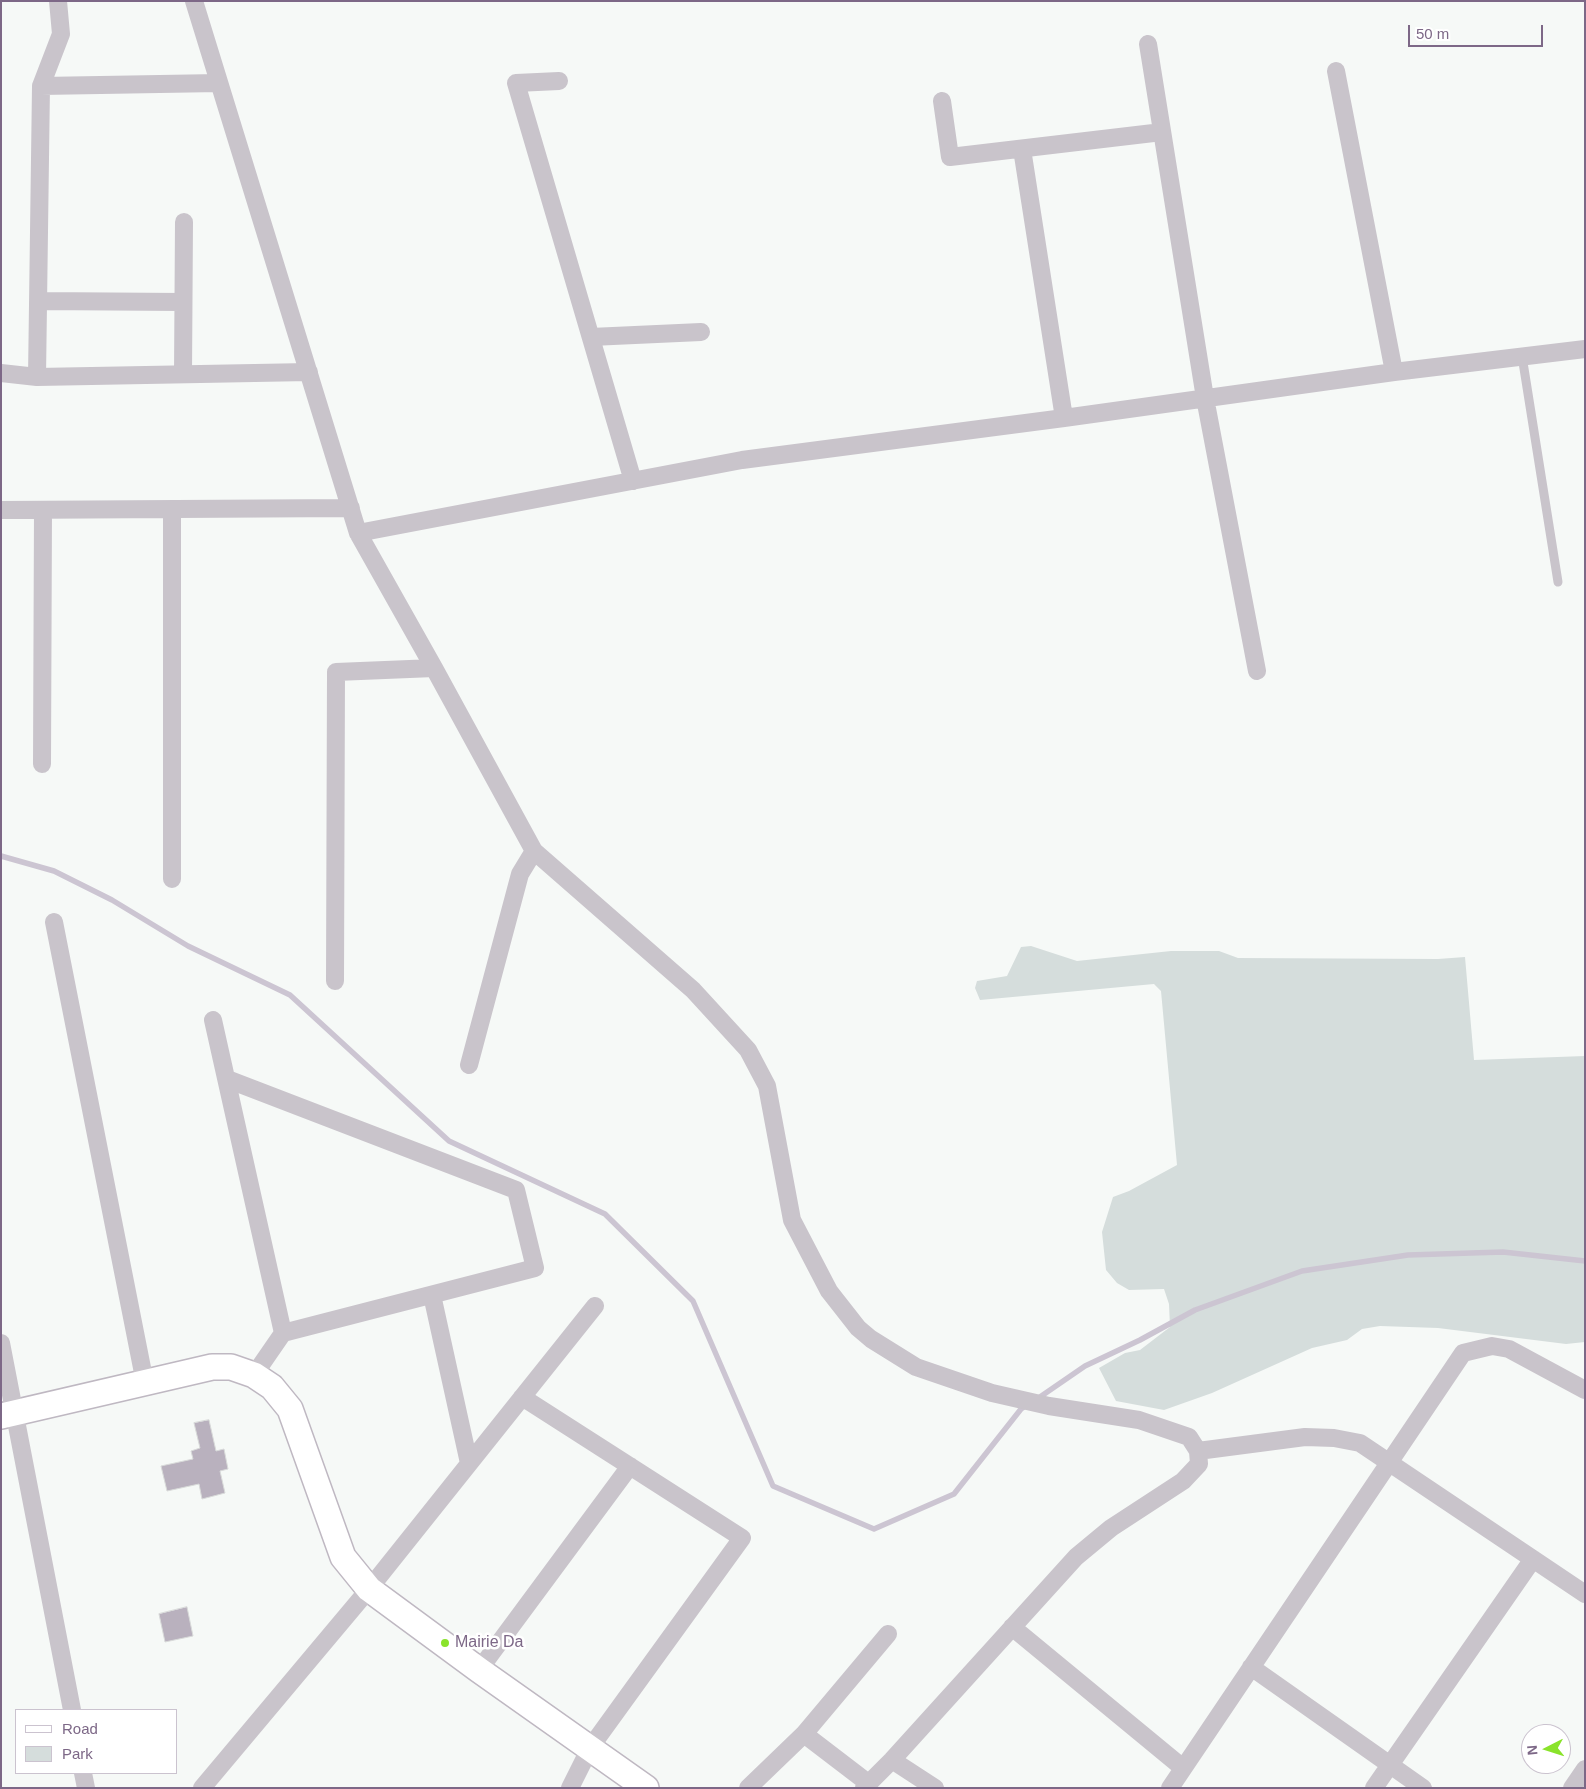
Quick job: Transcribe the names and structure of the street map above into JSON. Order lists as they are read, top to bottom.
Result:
{
  "places": ["Mairie Da"],
  "legend": ["Road", "Park"],
  "scale_bar": "50 m",
  "north": "left"
}
